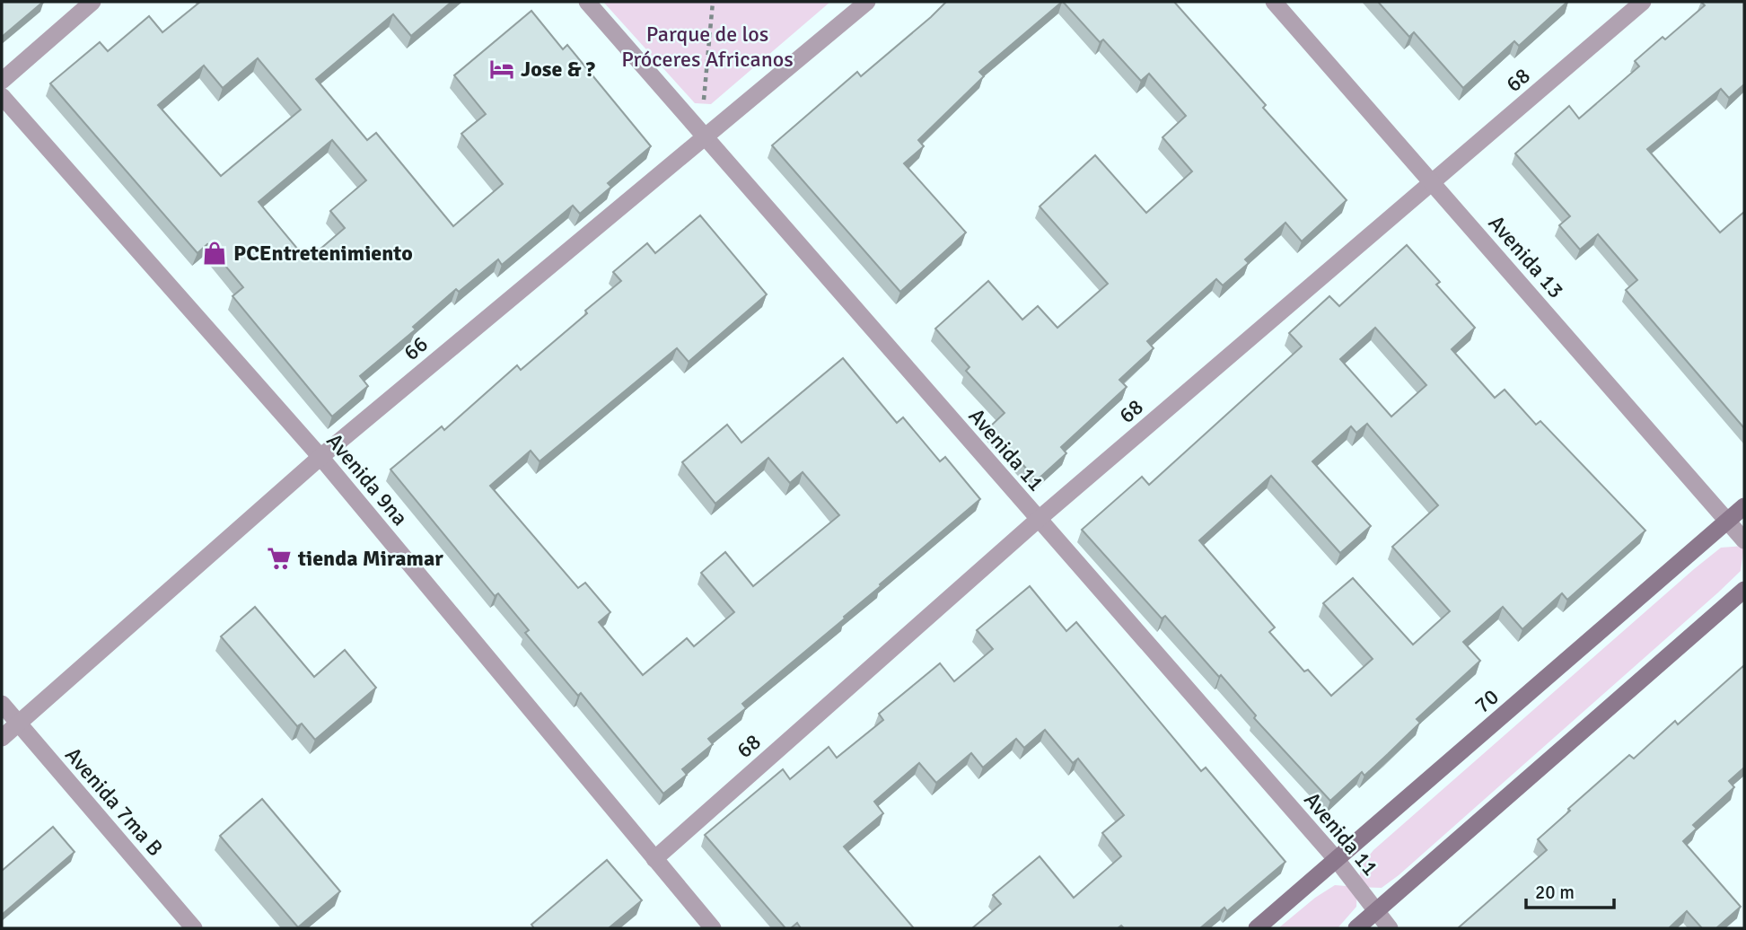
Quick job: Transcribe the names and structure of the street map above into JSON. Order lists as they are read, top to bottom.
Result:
{
  "streets": {
    "main road": ["70"],
    "street": [
      "68",
      "Avenida 13",
      "66",
      "Avenida 11",
      "Avenida 9na",
      "Avenida 7ma B"
    ]
  },
  "crossings": [
    ["68", "Avenida 13"],
    ["68", "Avenida 11"],
    ["68", "Avenida 9na"],
    ["Avenida 13", "70"],
    ["66", "Avenida 11"],
    ["66", "Avenida 9na"],
    ["66", "Avenida 7ma B"],
    ["Avenida 11", "70"]
  ],
  "parks": ["Parque de los Próceres Africanos"],
  "places": {
    "hotel": ["Jose & ?"],
    "shop": ["PCEntretenimiento"],
    "supermarket": ["tienda Miramar"]
  },
  "scale_bar": "20 m"
}
